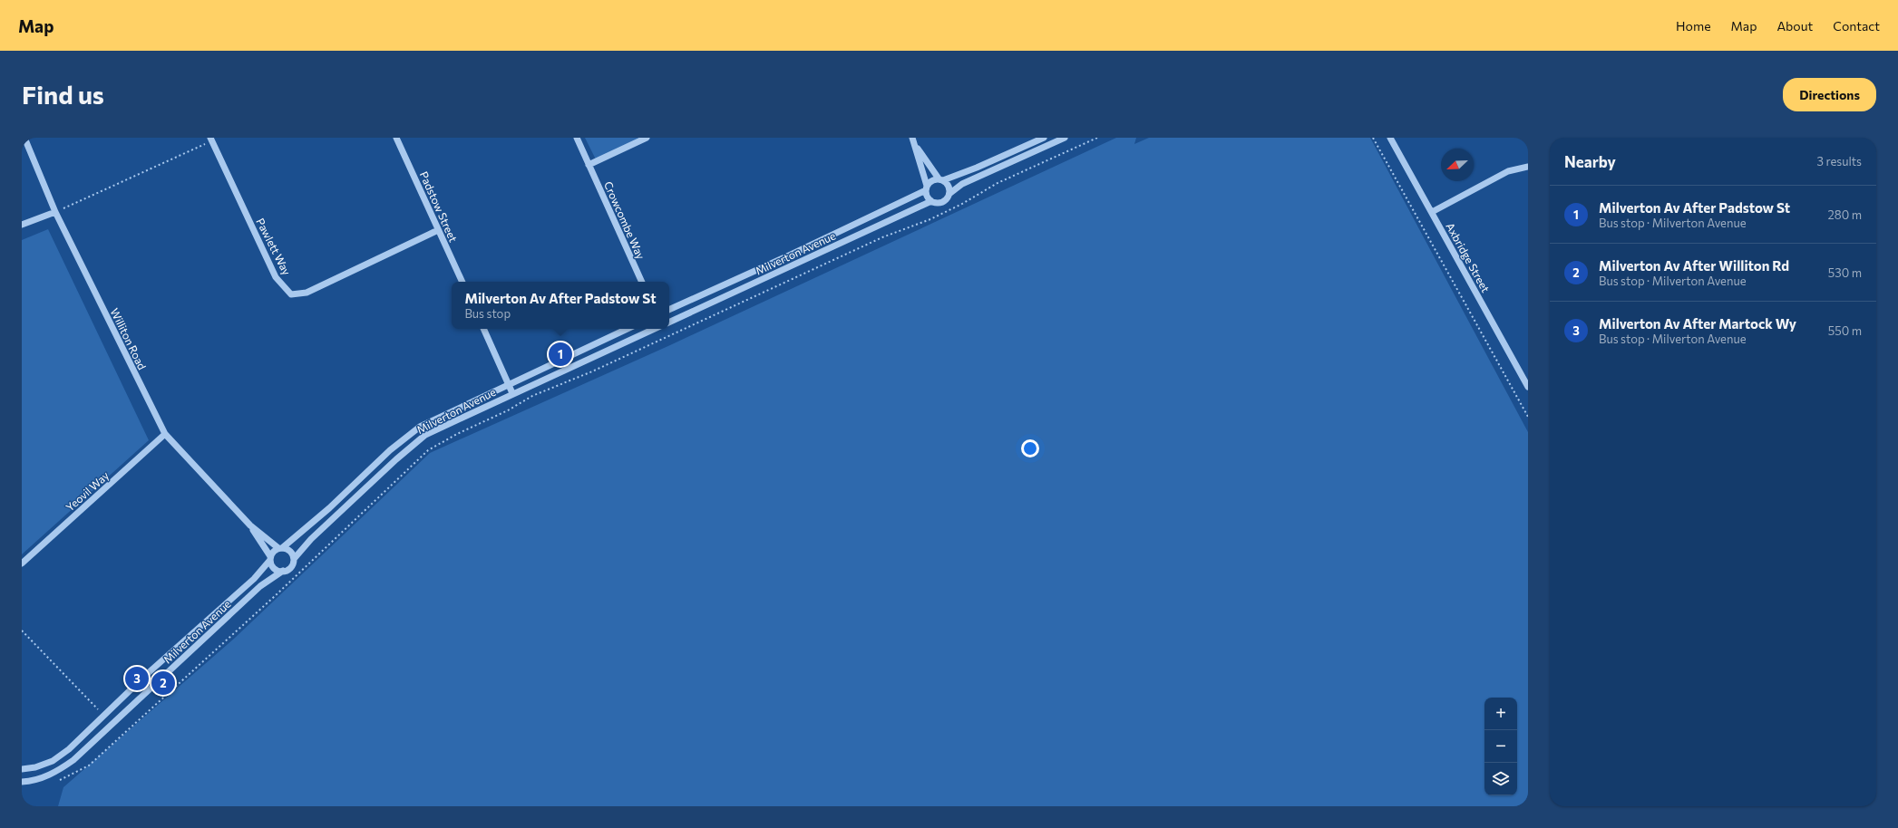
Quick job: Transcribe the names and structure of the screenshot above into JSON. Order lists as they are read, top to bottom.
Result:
{
  "streets": {
    "street": [
      "Padstow Street",
      "Crowcombe Way",
      "Pawlett Way",
      "Milverton Avenue",
      "Axbridge Street",
      "Williton Road",
      "Yeovil Way"
    ]
  },
  "crossings": [
    ["Padstow Street", "Pawlett Way"],
    ["Milverton Avenue", "Williton Road"],
    ["Williton Road", "Yeovil Way"]
  ],
  "north": "bottom left",
  "page": {
    "header": "Map",
    "nav": [
      "Home",
      "Map",
      "About",
      "Contact"
    ],
    "buttons": "Directions",
    "title": "Find us",
    "heading": ["Nearby", "3 results"],
    "list": [
      {
        "mark": "1",
        "name": "Milverton Av After Padstow St",
        "note": "Bus stop · Milverton Avenue",
        "value": "280 m"
      },
      {
        "mark": "2",
        "name": "Milverton Av After Williton Rd",
        "note": "Bus stop · Milverton Avenue",
        "value": "530 m"
      },
      {
        "mark": "3",
        "name": "Milverton Av After Martock Wy",
        "note": "Bus stop · Milverton Avenue",
        "value": "550 m"
      }
    ],
    "popup": ["Milverton Av After Padstow St", "Bus stop"],
    "pins": ["1", "3", "2"],
    "map_buttons": ["+", "−"]
  }
}
